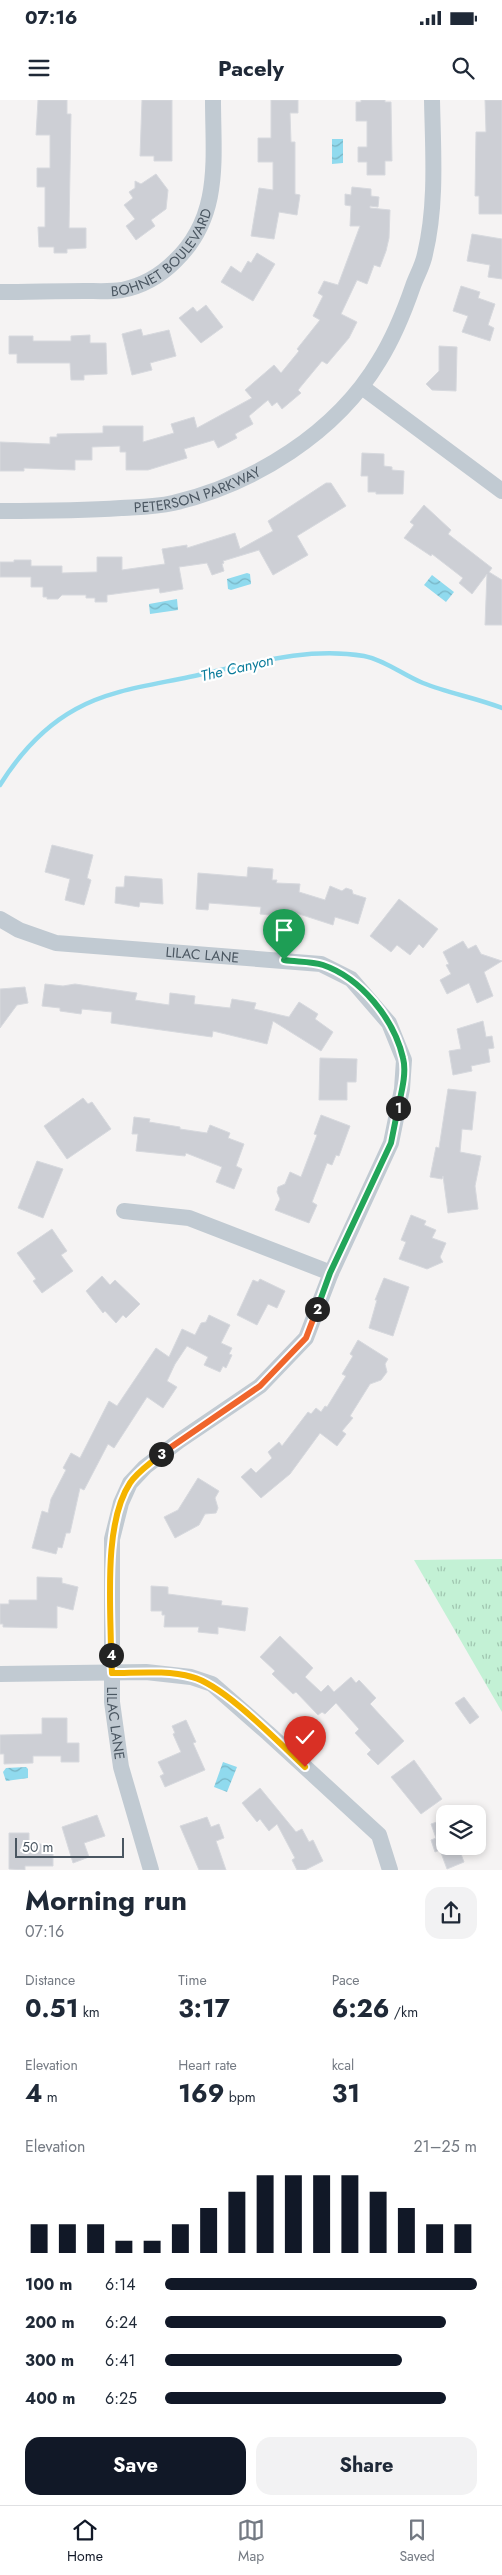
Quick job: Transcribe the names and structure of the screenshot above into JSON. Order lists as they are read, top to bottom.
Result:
{
  "streets": {
    "street": ["BOHNET BOULEVARD", "PETERSON PARKWAY", "LILAC LANE"]
  },
  "water": ["The Canyon"],
  "scale_bar": "50 m",
  "page": {
    "status": "07:16",
    "header": "Pacely",
    "pins": [
      "1",
      "2",
      "3",
      "4"
    ],
    "scale": "50 m",
    "heading": ["Morning run", "07:16"],
    "stats": [
      ["Distance", "0.51 km"],
      ["Time", "3:17"],
      ["Pace", "6:26 /km"],
      ["Elevation", "4 m"],
      ["Heart rate", "169 bpm"],
      ["kcal", "31"]
    ],
    "chart": ["Elevation", "21–25 m"],
    "list": [
      {
        "name": "100 m",
        "note": "6:14"
      },
      {
        "name": "200 m",
        "note": "6:24"
      },
      {
        "name": "300 m",
        "note": "6:41"
      },
      {
        "name": "400 m",
        "note": "6:25"
      }
    ],
    "buttons": ["Save", "Share"],
    "tabs": ["Home", "Map", "Saved"]
  }
}
